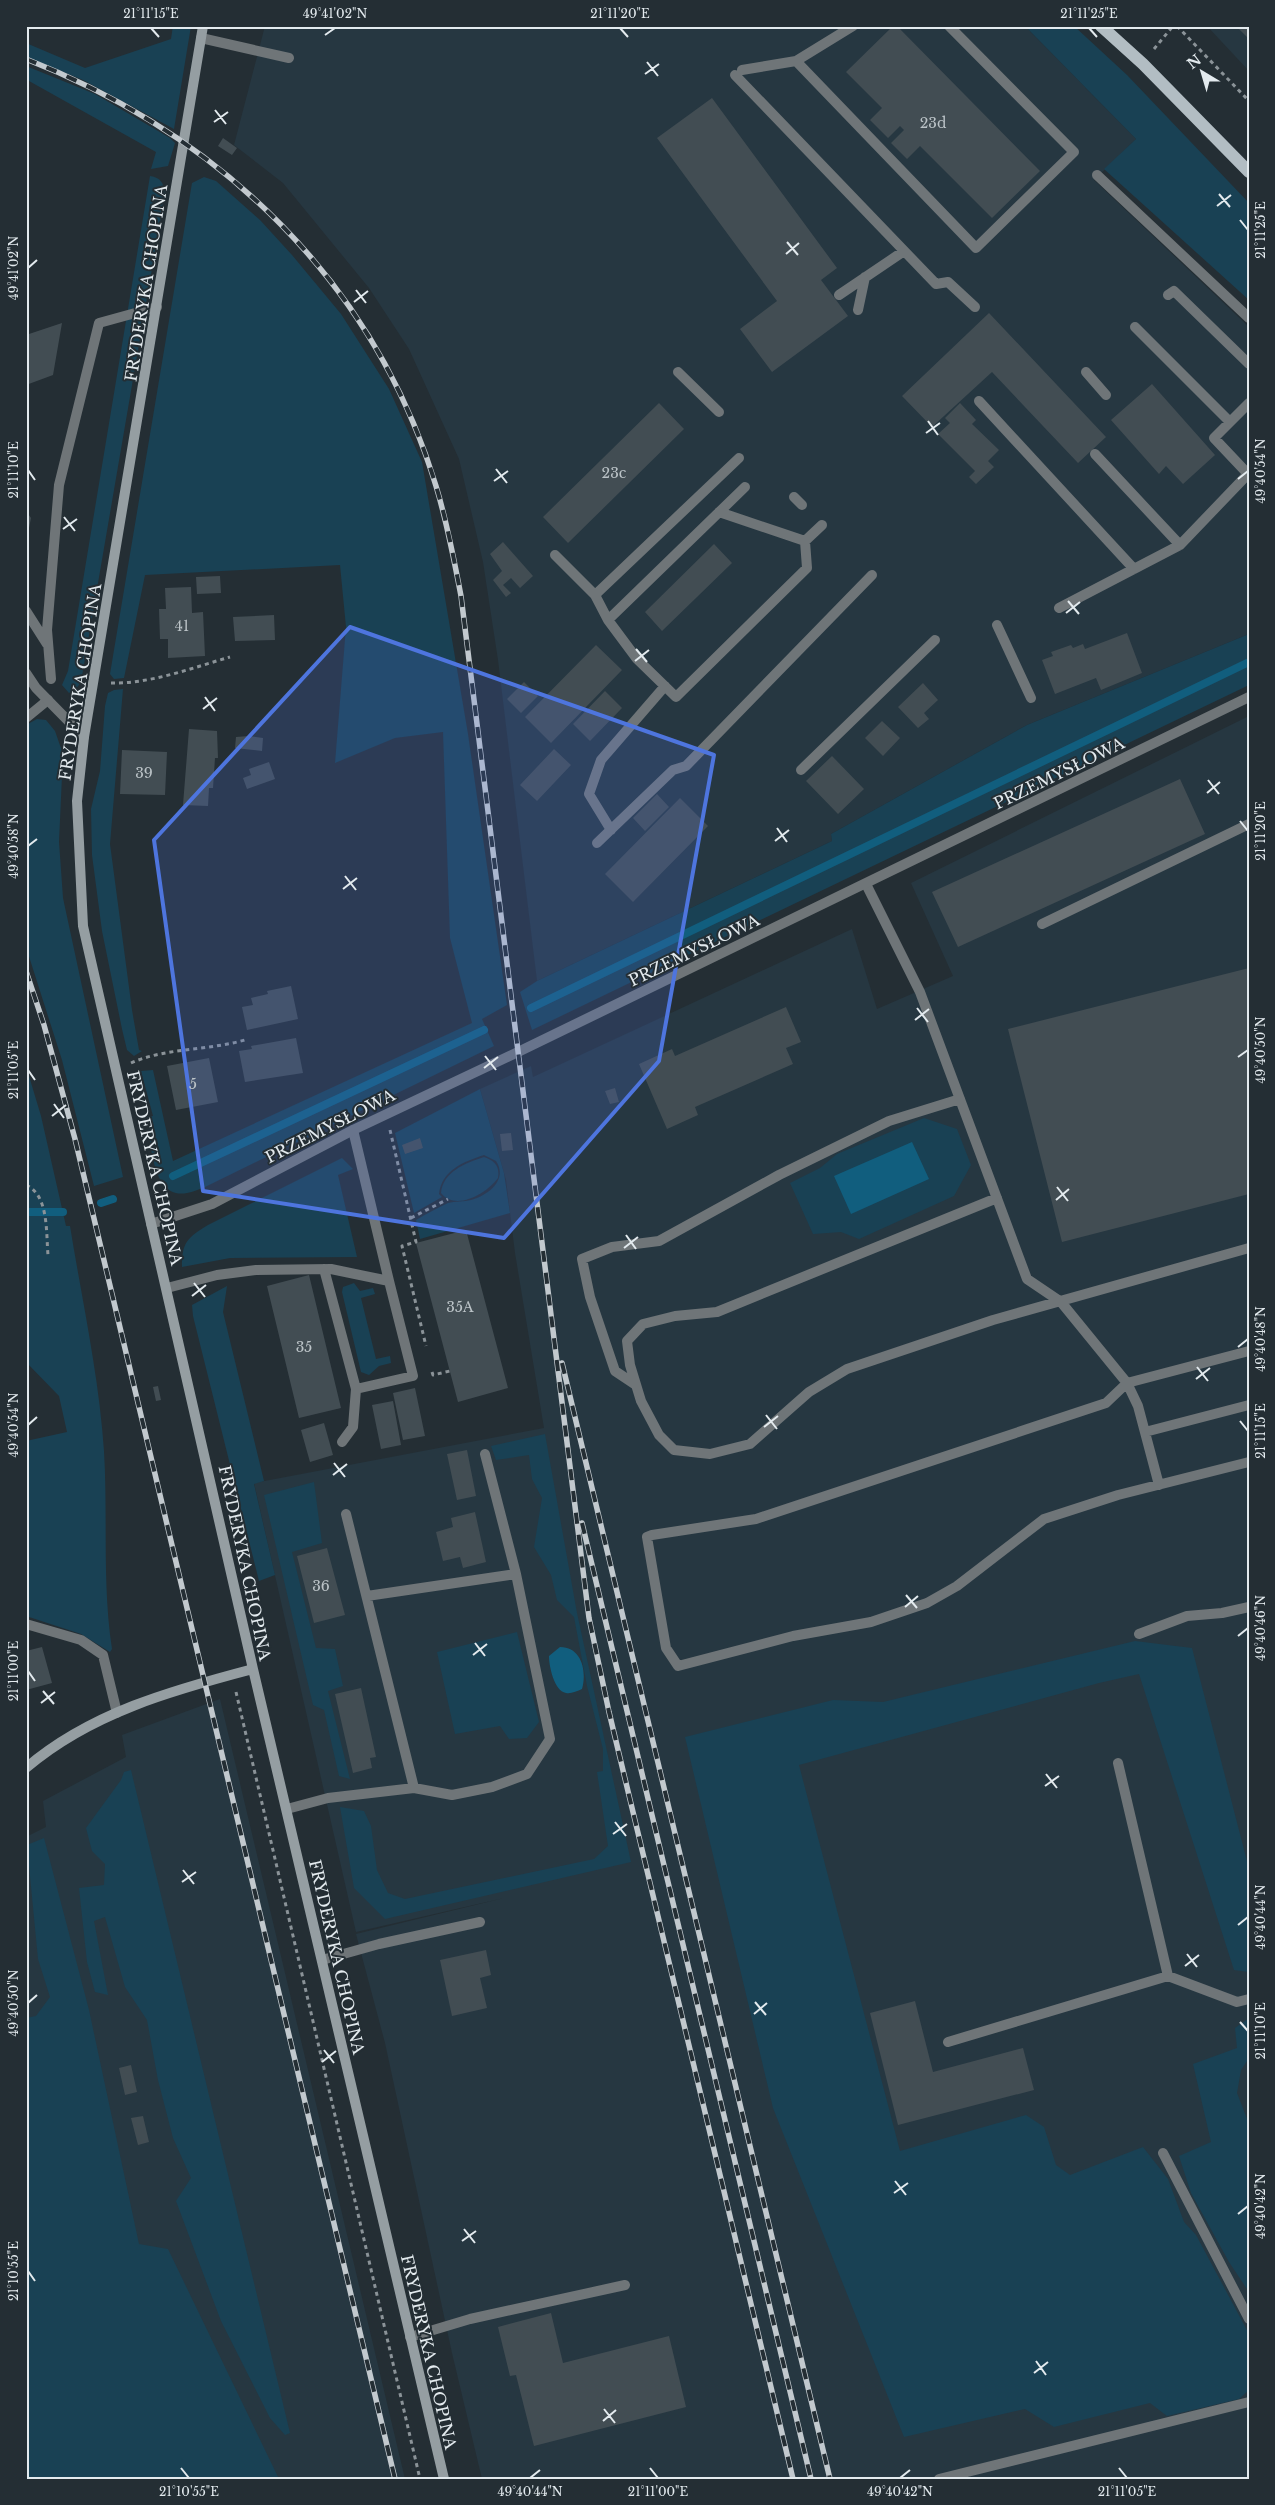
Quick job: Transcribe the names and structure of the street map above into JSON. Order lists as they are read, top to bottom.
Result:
{
  "streets": {
    "street": ["FRYDERYKA CHOPINA", "PRZEMYSŁOWA"]
  },
  "crossings": [
    ["FRYDERYKA CHOPINA", "PRZEMYSŁOWA"]
  ],
  "house_numbers": [
    "23d",
    "23c",
    "41",
    "39",
    "5",
    "35A",
    "35",
    "36"
  ],
  "north": "top left",
  "coordinates": [
    "21°11'15\"E",
    "49°41'02\"N",
    "21°11'20\"E",
    "21°11'25\"E",
    "21°11'10\"E",
    "49°40'54\"N",
    "49°40'58\"N",
    "49°40'50\"N",
    "21°11'05\"E",
    "49°40'48\"N",
    "49°40'46\"N",
    "21°11'00\"E",
    "49°40'44\"N",
    "49°40'42\"N",
    "21°10'55\"E"
  ]
}
